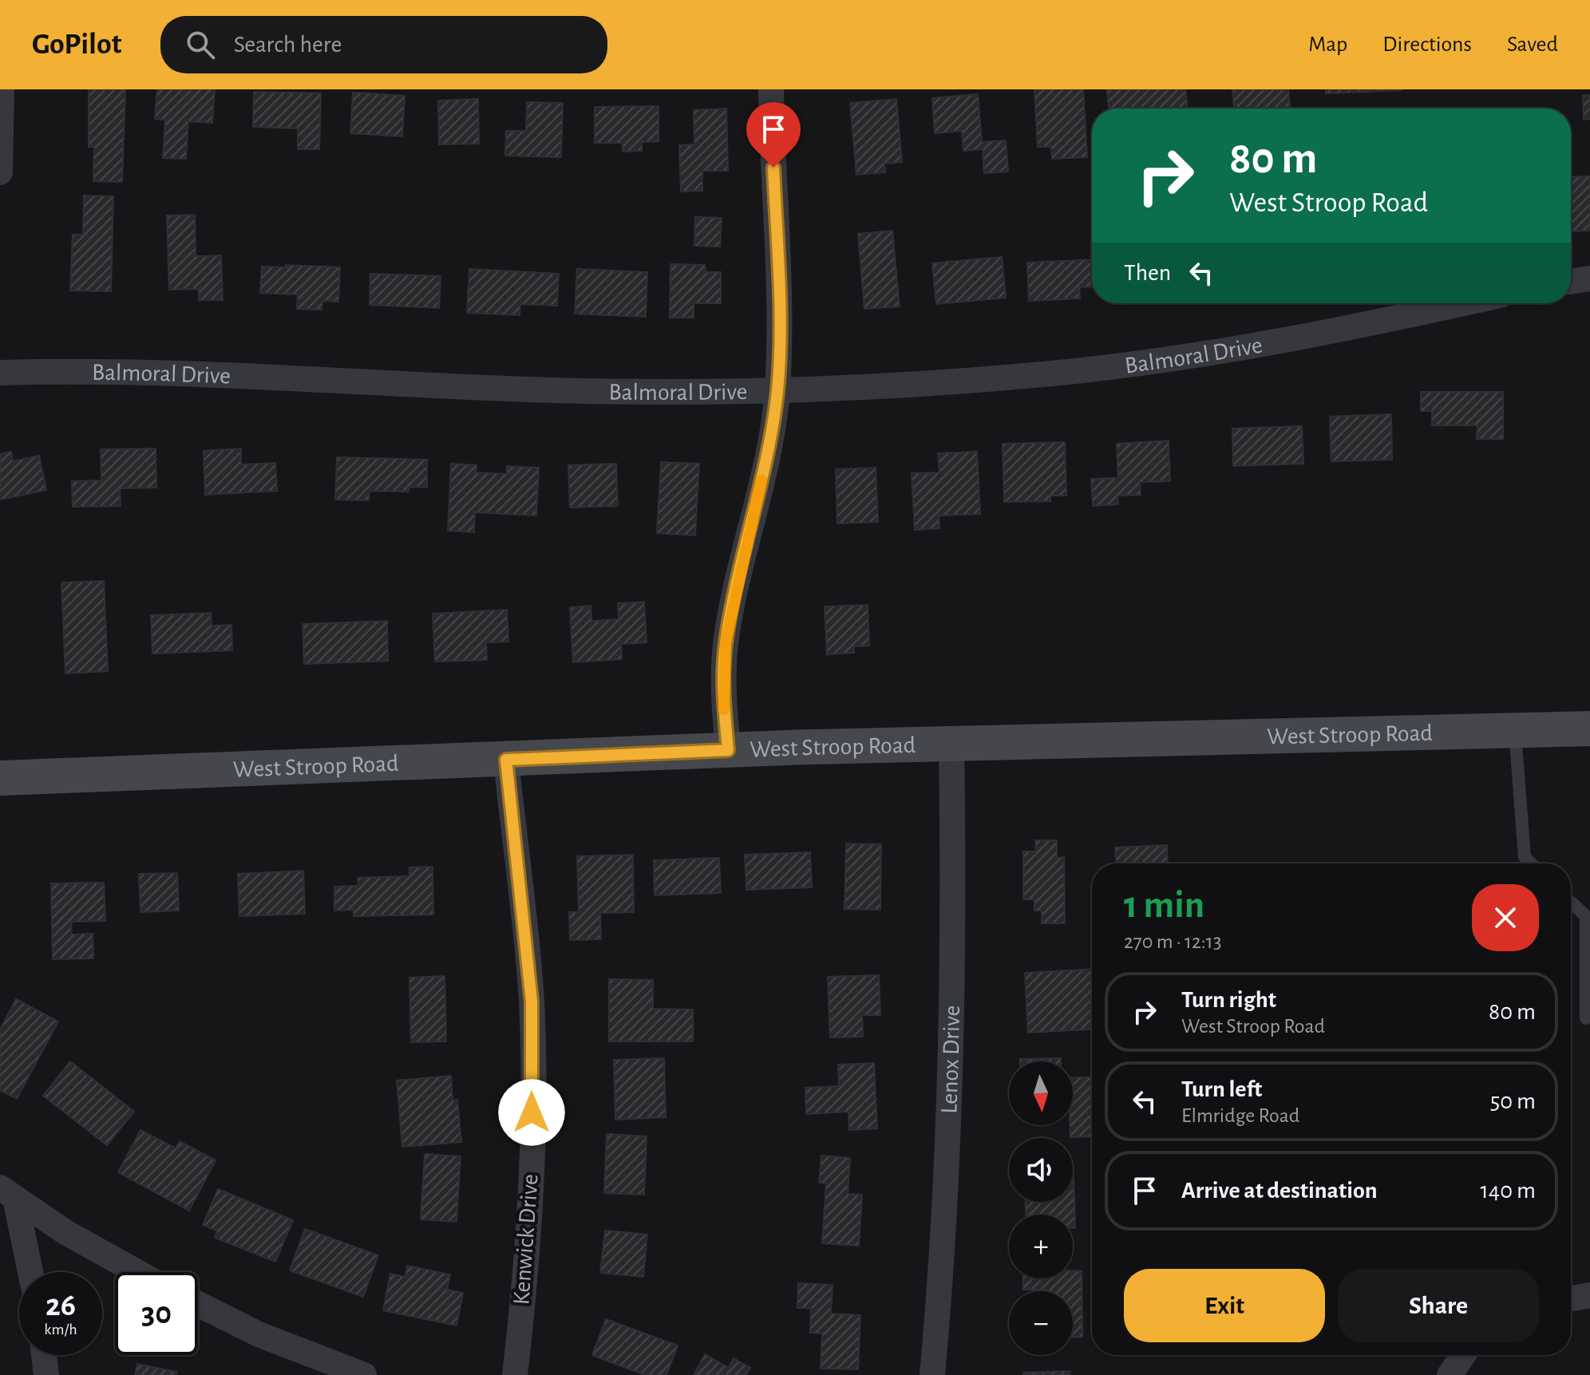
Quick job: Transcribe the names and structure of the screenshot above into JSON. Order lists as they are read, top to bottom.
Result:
{
  "streets": {
    "main road": ["West Stroop Road"],
    "street": ["Balmoral Drive", "Lenox Drive", "Kenwick Drive"]
  },
  "crossings": [
    ["West Stroop Road", "Lenox Drive"],
    ["West Stroop Road", "Kenwick Drive"]
  ],
  "north": "bottom",
  "page": {
    "header": "GoPilot",
    "search": "Search here",
    "nav": ["Map", "Directions", "Saved"],
    "turn": ["80 m", "West Stroop Road"],
    "then": "Then",
    "heading": ["1 min", "270 m · 12:13"],
    "list": [
      {
        "name": "Turn right",
        "note": "West Stroop Road",
        "value": "80 m"
      },
      {
        "name": "Turn left",
        "note": "Elmridge Road",
        "value": "50 m"
      },
      {
        "name": "Arrive at destination",
        "value": "140 m"
      }
    ],
    "map_buttons": ["+", "−"],
    "buttons": ["Exit", "Share"],
    "speed": "26 km/h",
    "limit": "30"
  }
}
